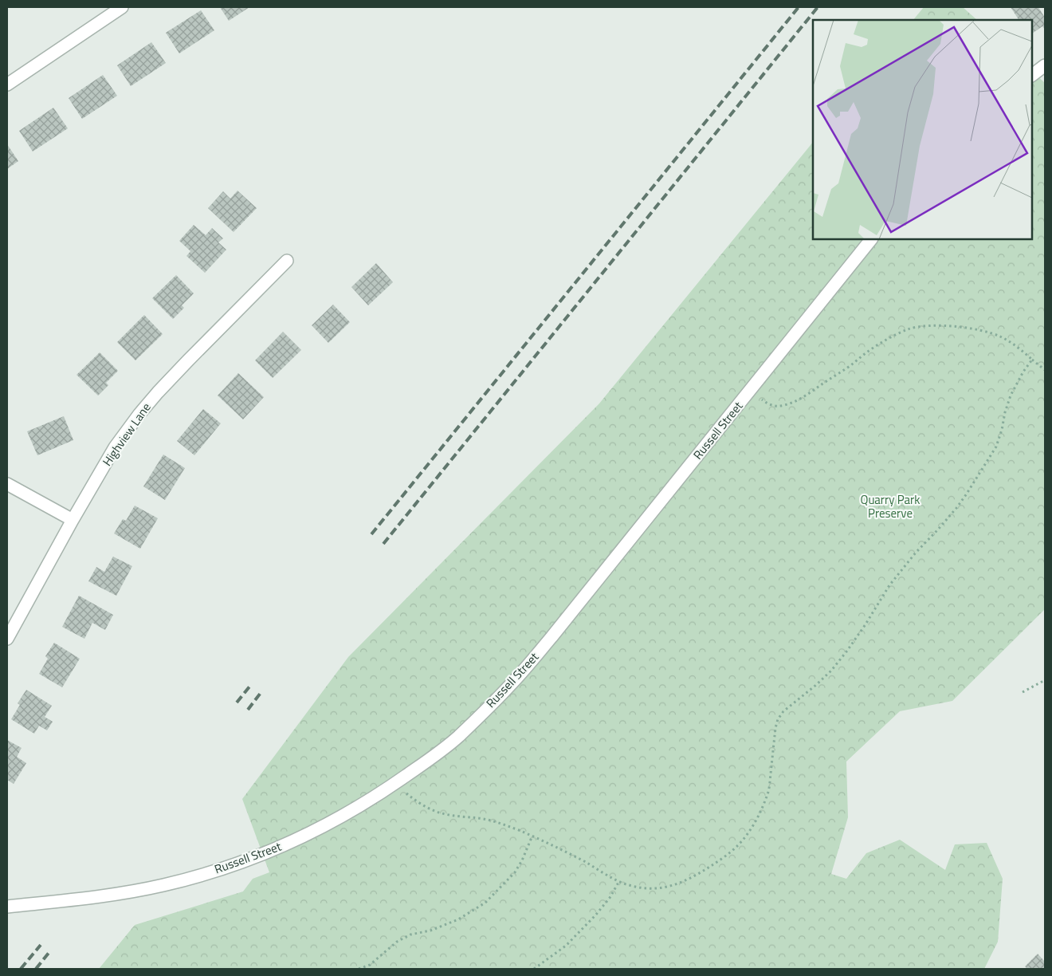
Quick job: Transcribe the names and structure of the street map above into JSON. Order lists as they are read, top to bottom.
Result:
{
  "streets": {
    "street": ["Russell Street", "Highview Lane"]
  },
  "parks": ["Quarry Park Preserve"]
}
